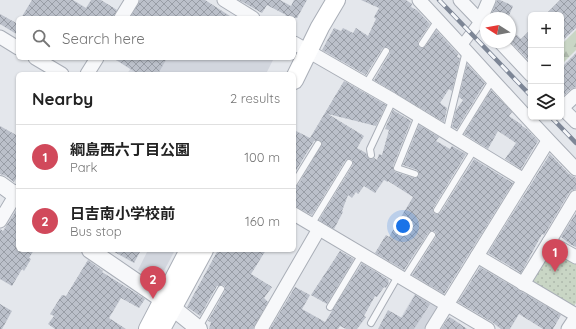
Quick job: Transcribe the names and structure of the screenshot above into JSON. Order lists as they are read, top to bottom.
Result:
{
  "north": "left",
  "page": {
    "map_buttons": ["+", "−"],
    "search": "Search here",
    "heading": ["Nearby", "2 results"],
    "list": [
      {
        "mark": "1",
        "name": "綱島西六丁目公園",
        "note": "Park",
        "value": "100 m"
      },
      {
        "mark": "2",
        "name": "日吉南小学校前",
        "note": "Bus stop",
        "value": "160 m"
      }
    ],
    "pins": ["1", "2"]
  }
}
